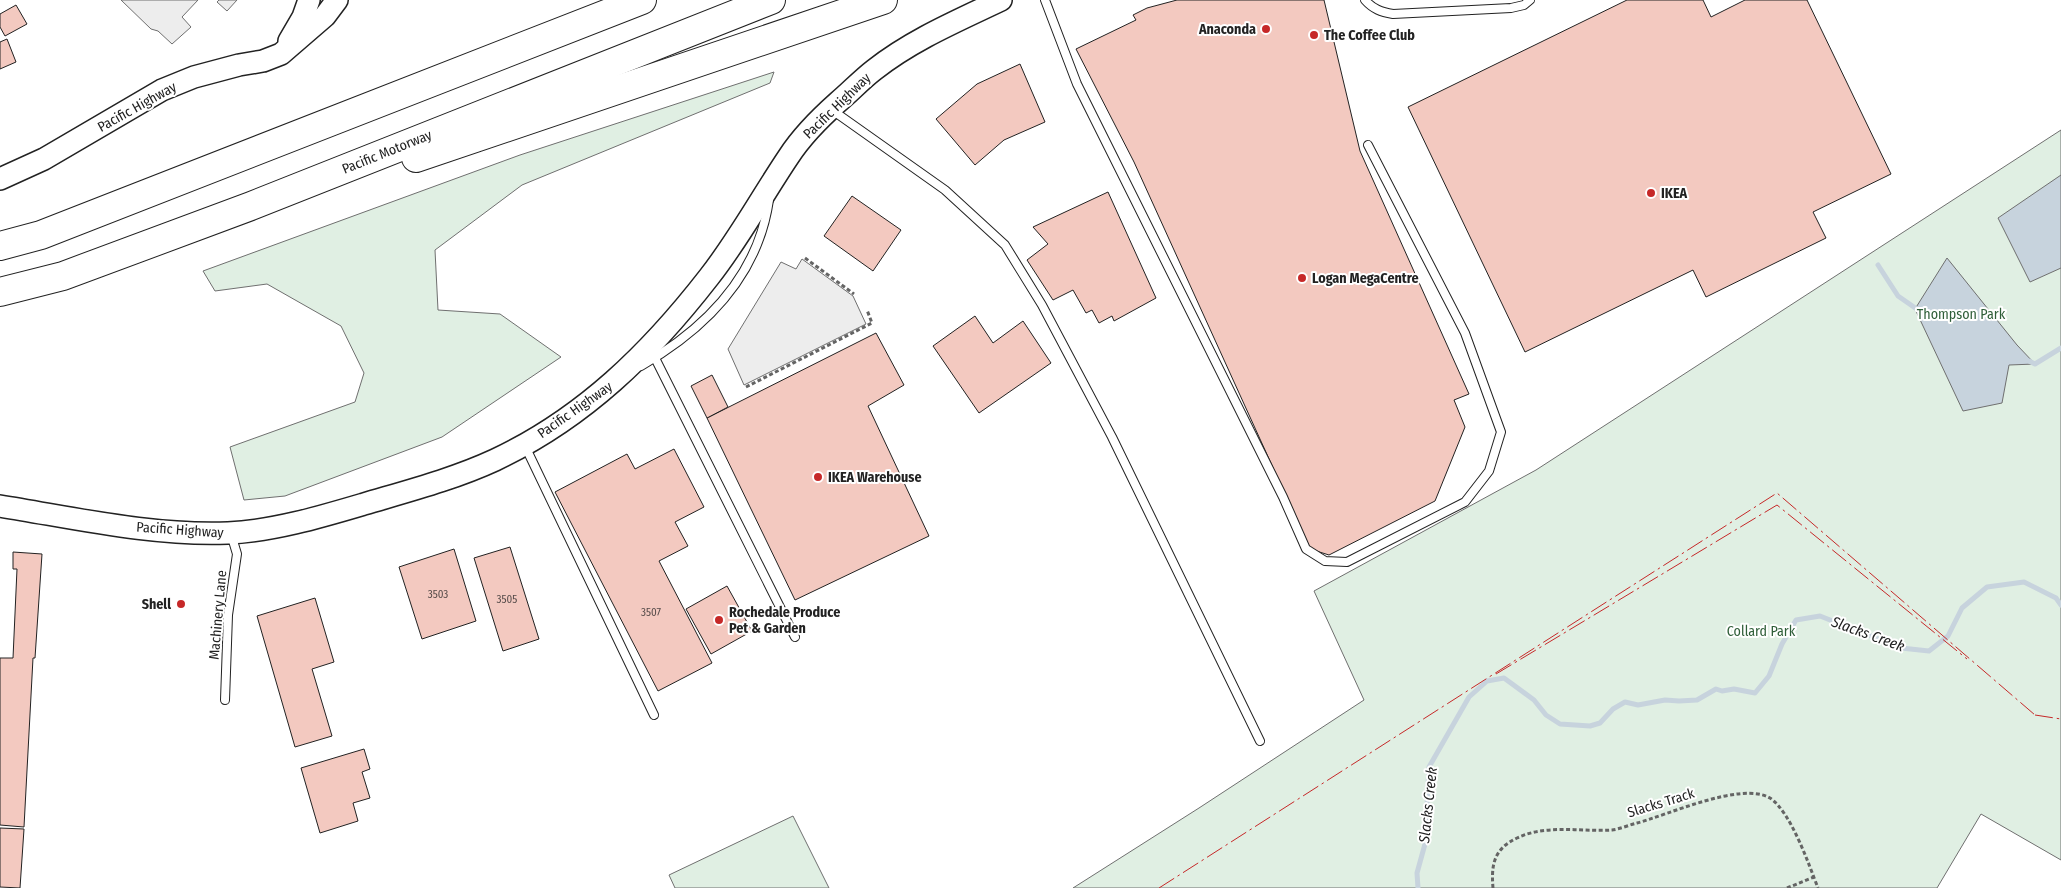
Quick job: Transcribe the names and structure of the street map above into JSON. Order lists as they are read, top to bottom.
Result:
{
  "streets": {
    "highway": ["Pacific Motorway"],
    "street": ["Pacific Highway"],
    "lane": ["Machinery Lane"],
    "path": ["Slacks Track"]
  },
  "crossings": [
    ["Pacific Highway", "Machinery Lane"]
  ],
  "water": ["Slacks Creek"],
  "parks": ["Thompson Park", "Collard Park"],
  "places": [
    "Anaconda",
    "The Coffee Club",
    "IKEA",
    "Logan MegaCentre",
    "IKEA Warehouse",
    "Shell",
    "Rochedale Produce Pet & Garden"
  ],
  "house_numbers": ["3503", "3505", "3507"]
}
